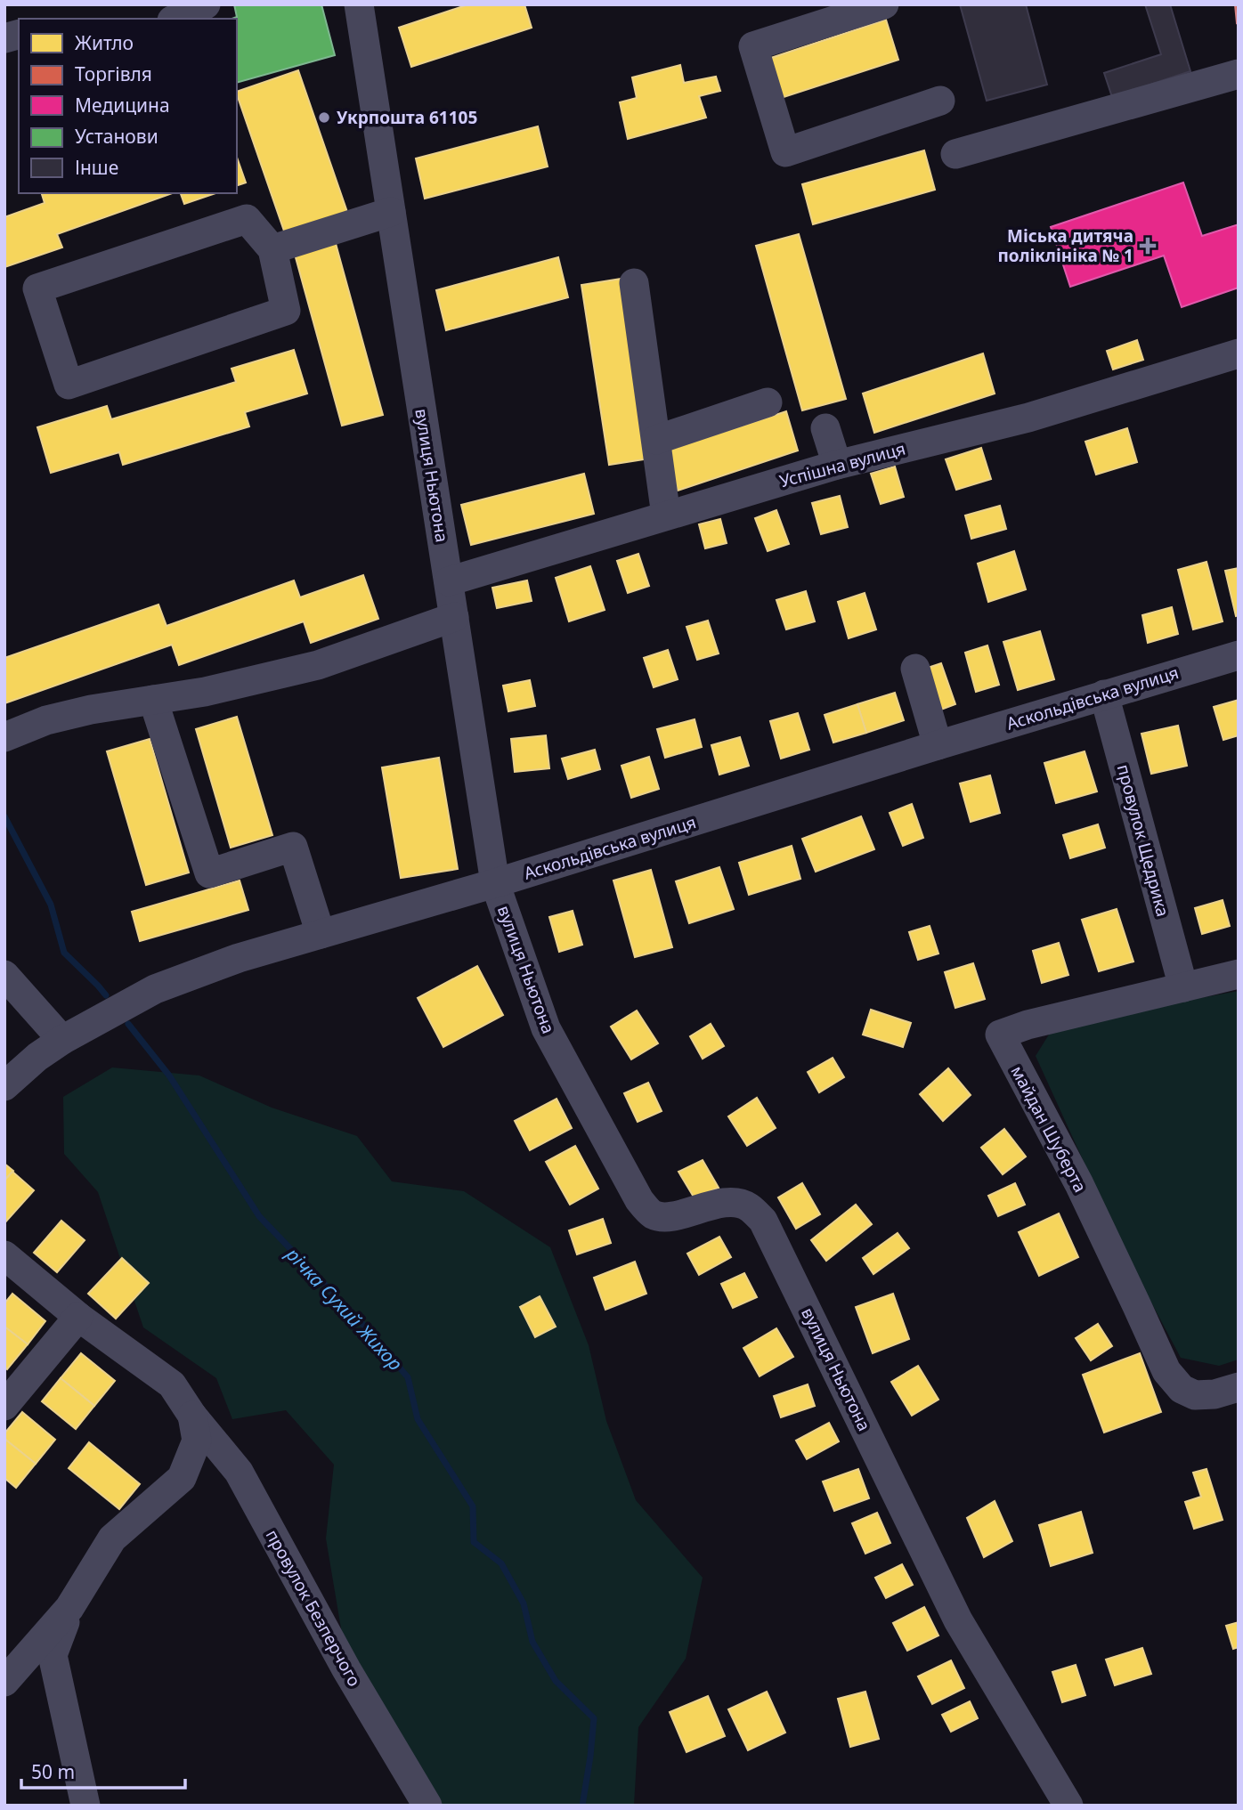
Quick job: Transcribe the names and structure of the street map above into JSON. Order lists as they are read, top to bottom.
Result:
{
  "streets": {
    "street": [
      "Успішна вулиця",
      "вулиця Ньютона",
      "Аскольдівська вулиця",
      "провулок Щедрика",
      "майдан Шуберта",
      "провулок Безперчого"
    ]
  },
  "crossings": [
    ["Успішна вулиця", "вулиця Ньютона"],
    ["вулиця Ньютона", "Аскольдівська вулиця"],
    ["Аскольдівська вулиця", "провулок Щедрика"],
    ["провулок Щедрика", "майдан Шуберта"]
  ],
  "water": ["річка Сухий Жихор"],
  "places": {
    "other": ["Укрпошта 61105"],
    "health": ["Міська дитяча поліклініка № 1"]
  },
  "legend": [
    "Житло",
    "Торгівля",
    "Медицина",
    "Установи",
    "Інше"
  ],
  "scale_bar": "50 m"
}
